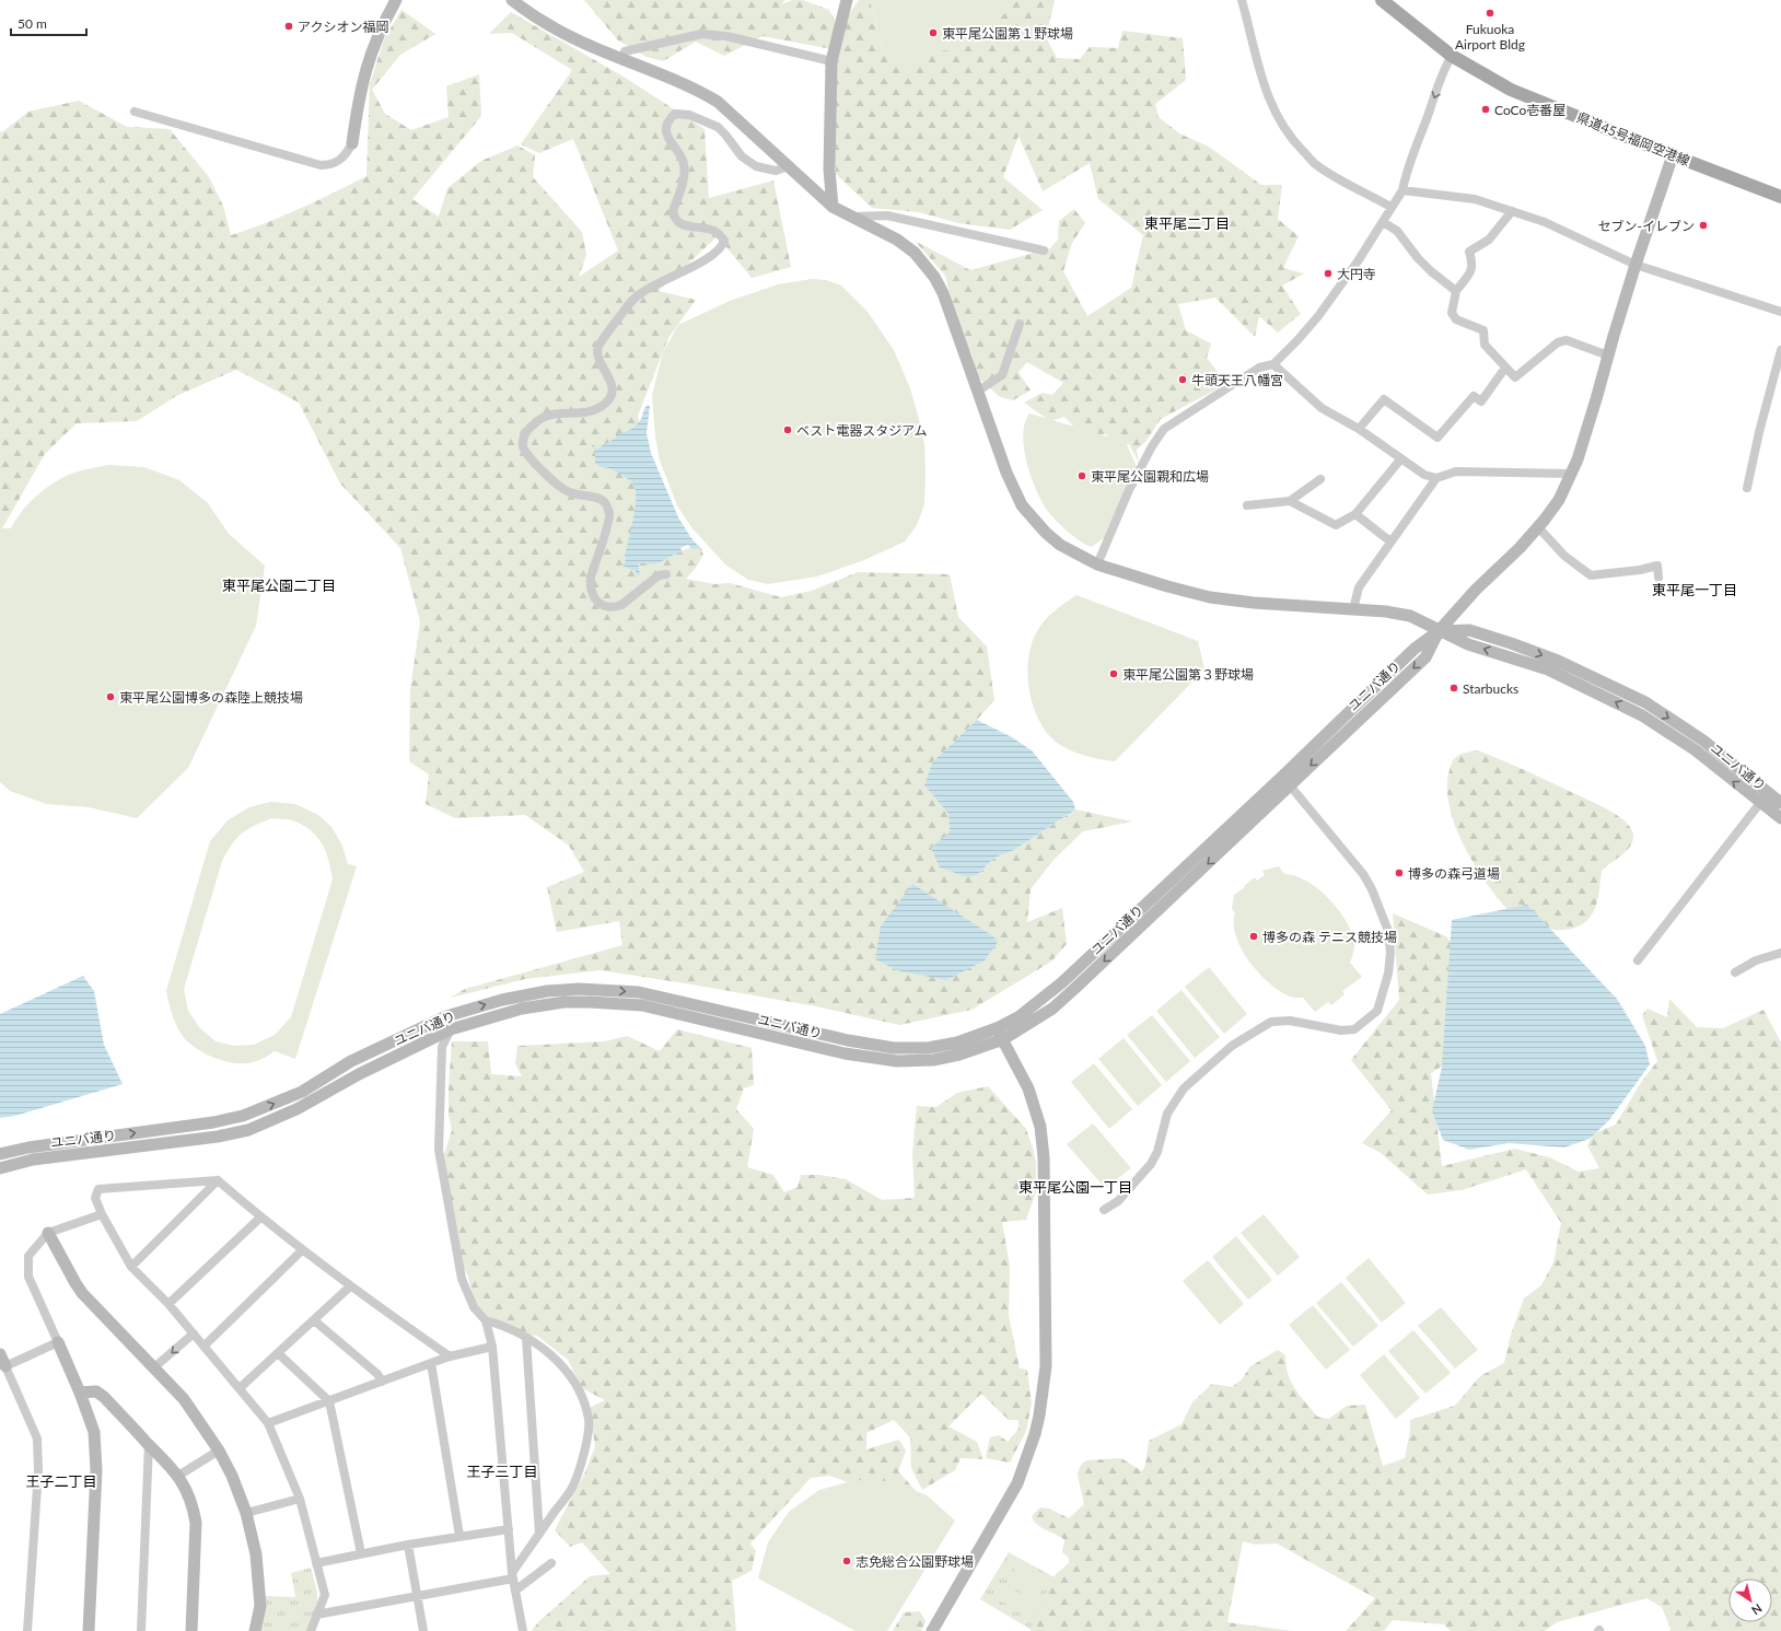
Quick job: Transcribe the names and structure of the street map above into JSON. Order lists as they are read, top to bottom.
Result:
{
  "streets": {
    "main road": ["県道45号福岡空港線"],
    "street": ["ユニバ通り"]
  },
  "districts": [
    "東平尾二丁目",
    "東平尾公園二丁目",
    "東平尾一丁目",
    "東平尾公園一丁目",
    "王子三丁目",
    "王子二丁目"
  ],
  "places": [
    "Fukuoka Airport Bldg",
    "アクシオン福岡",
    "東平尾公園第１野球場",
    "CoCo壱番屋",
    "セブン-イレブン",
    "大円寺",
    "牛頭天王八幡宮",
    "ベスト電器スタジアム",
    "東平尾公園親和広場",
    "東平尾公園第３野球場",
    "Starbucks",
    "東平尾公園博多の森陸上競技場",
    "博多の森弓道場",
    "博多の森 テニス競技場",
    "志免総合公園野球場"
  ],
  "scale_bar": "50 m",
  "north": "bottom right"
}
